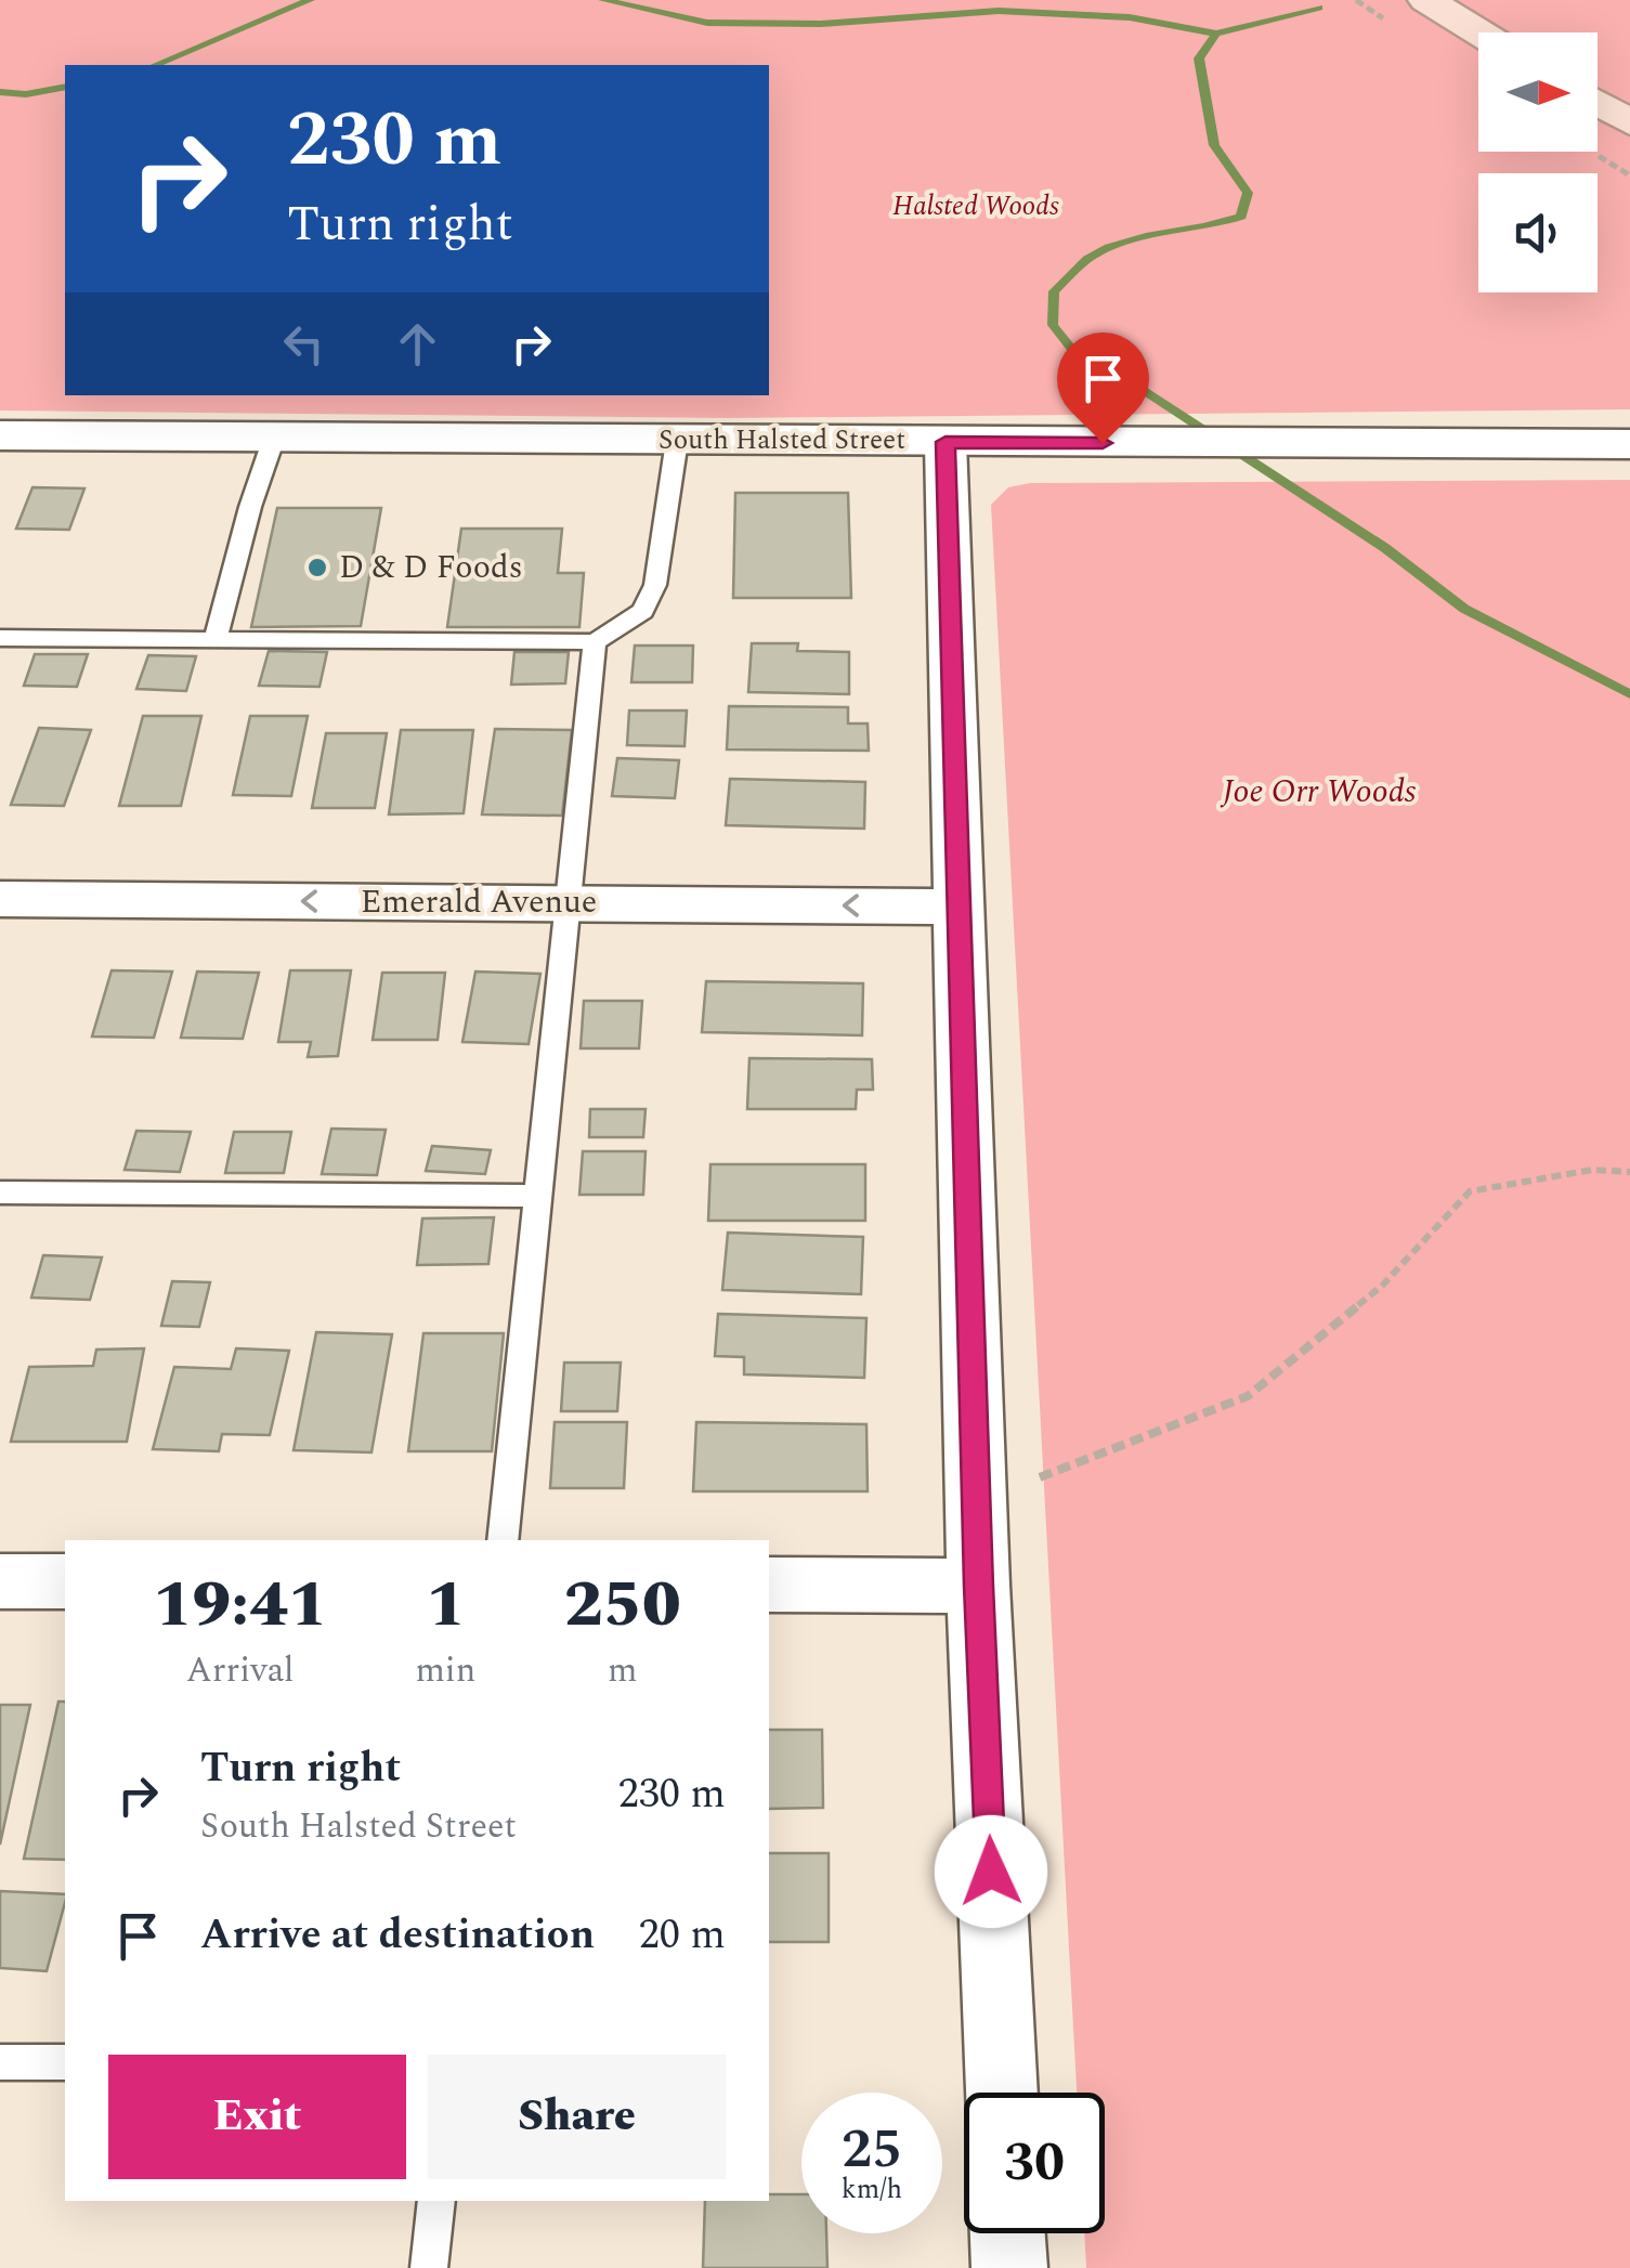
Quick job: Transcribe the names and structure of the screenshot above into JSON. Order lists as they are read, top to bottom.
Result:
{
  "streets": {
    "street": ["South Halsted Street", "Emerald Avenue"]
  },
  "one_way": ["Emerald Avenue"],
  "parks": ["Halsted Woods", "Joe Orr Woods"],
  "places": ["D & D Foods"],
  "north": "right",
  "page": {
    "turn": ["230 m", "Turn right"],
    "eta": [
      "19:41",
      "Arrival",
      "1",
      "min",
      "250",
      "m"
    ],
    "list": [
      {
        "name": "Turn right",
        "note": "South Halsted Street",
        "value": "230 m"
      },
      {
        "name": "Arrive at destination",
        "value": "20 m"
      }
    ],
    "buttons": ["Exit", "Share"],
    "speed": "25 km/h",
    "limit": "30"
  }
}
